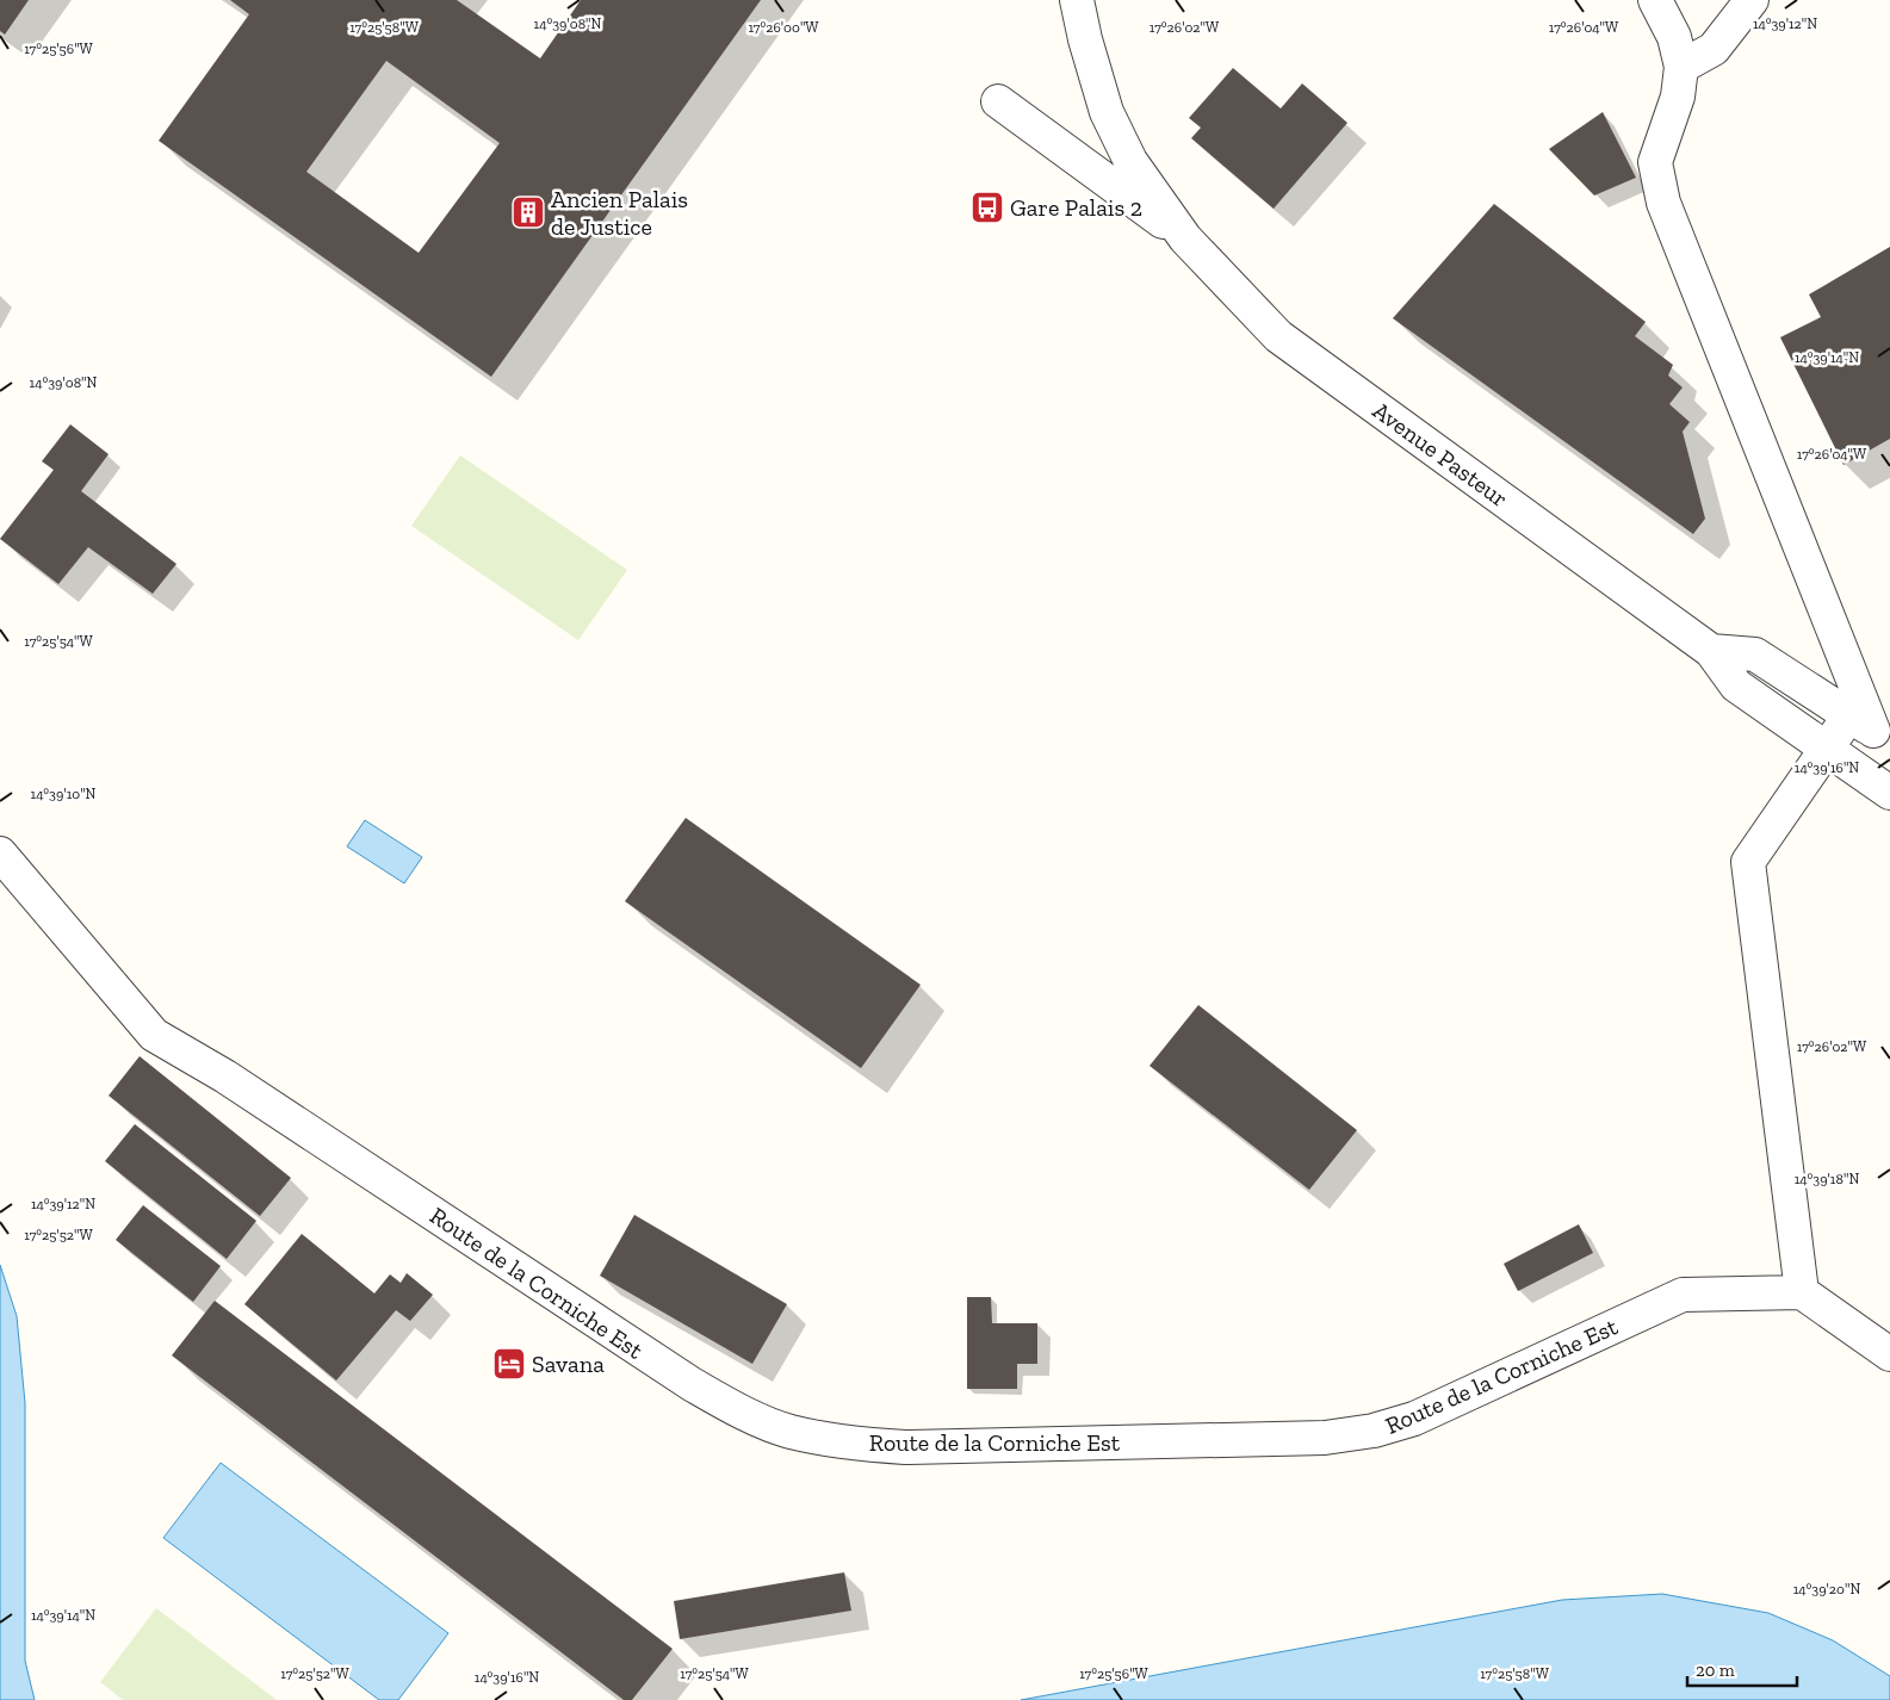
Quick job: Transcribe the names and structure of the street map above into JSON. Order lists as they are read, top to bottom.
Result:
{
  "streets": {
    "street": ["Avenue Pasteur", "Route de la Corniche Est"]
  },
  "places": {
    "bus stop": ["Gare Palais 2"],
    "building": ["Ancien Palais de Justice"],
    "hotel": ["Savana"]
  },
  "scale_bar": "20 m",
  "coordinates": [
    "14°39'08\"N",
    "14°39'12\"N",
    "17°25'58\"W",
    "17°26'00\"W",
    "17°26'02\"W",
    "17°26'04\"W",
    "17°25'56\"W",
    "14°39'14\"N",
    "17°25'54\"W",
    "14°39'16\"N",
    "14°39'10\"N",
    "14°39'18\"N",
    "17°25'52\"W",
    "14°39'20\"N"
  ]
}
